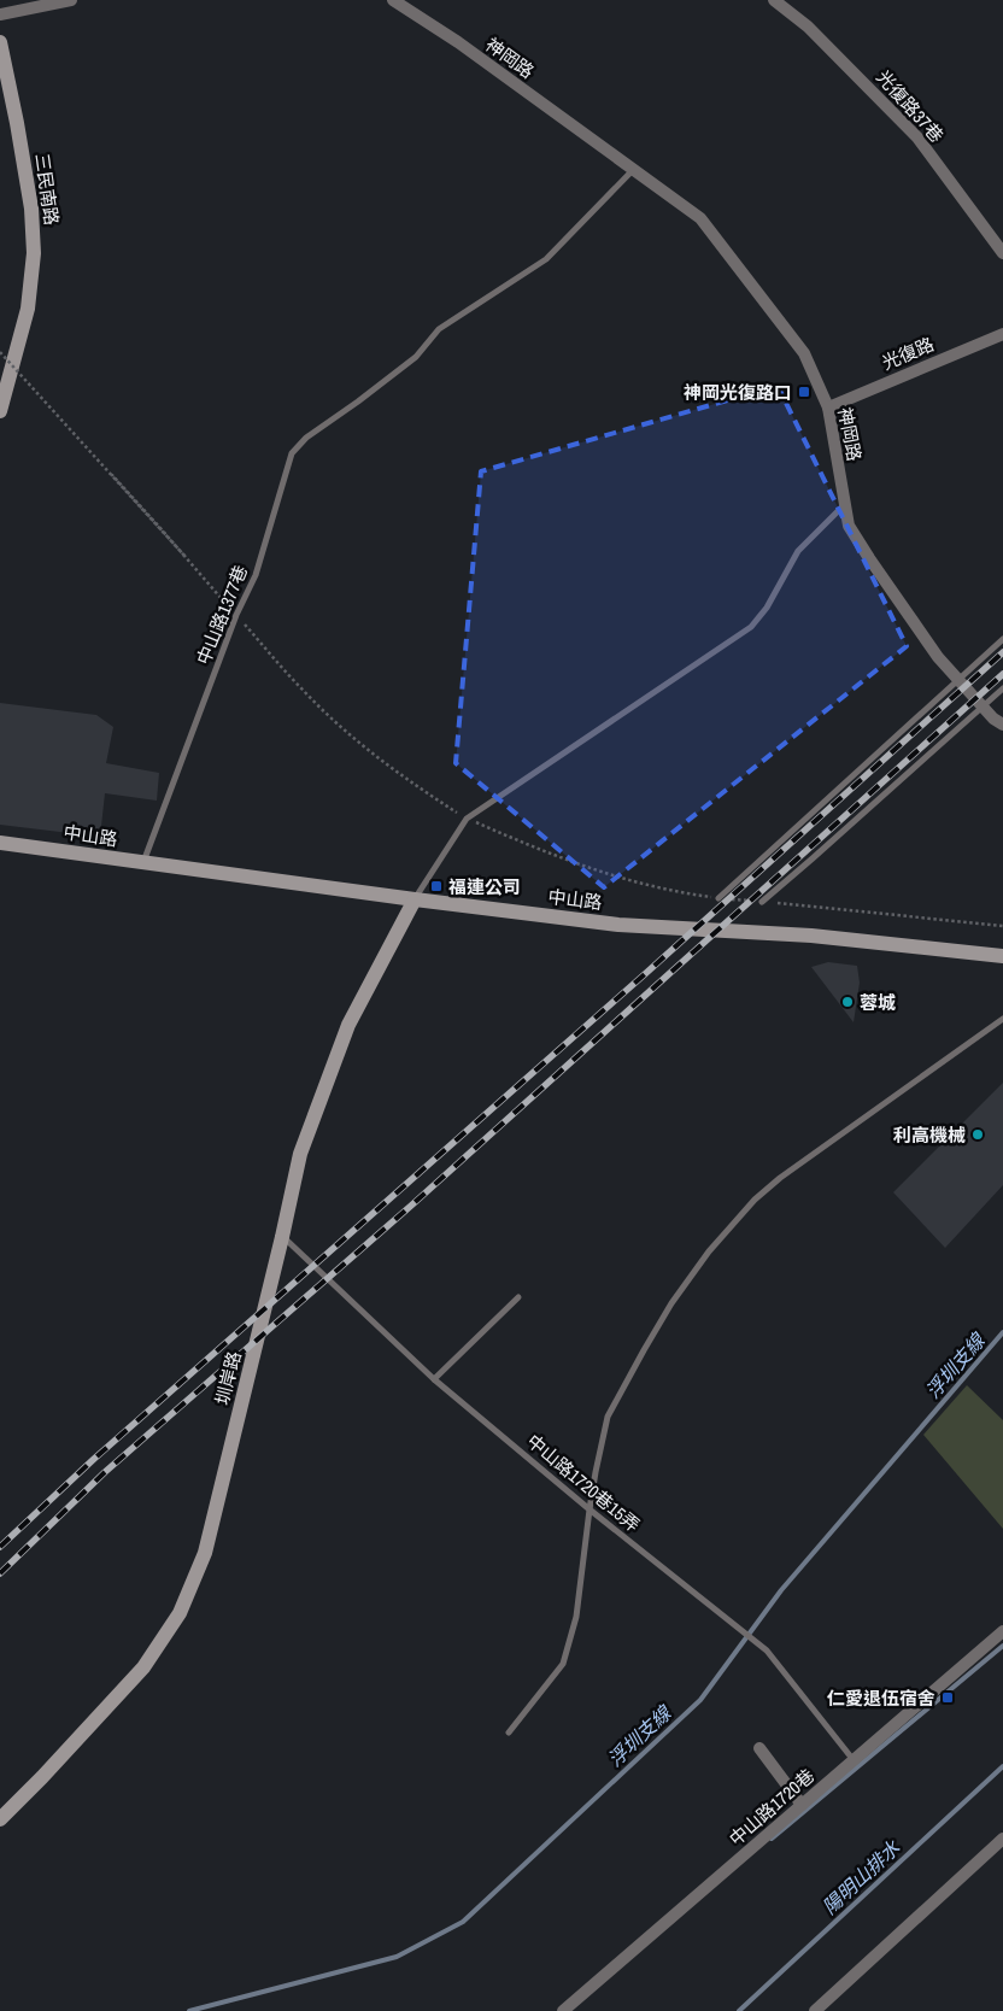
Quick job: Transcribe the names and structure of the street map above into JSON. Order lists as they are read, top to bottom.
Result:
{
  "streets": {
    "street": [
      "神岡路",
      "光復路37巷",
      "三民南路",
      "光復路",
      "中山路",
      "圳岸路",
      "中山路1720巷"
    ],
    "lane": ["中山路1377巷", "中山路1720巷15弄"]
  },
  "crossings": [
    ["神岡路", "光復路"],
    ["神岡路", "中山路1377巷"],
    ["中山路1377巷", "中山路"],
    ["中山路", "圳岸路"],
    ["圳岸路", "中山路1720巷15弄"],
    ["中山路1720巷15弄", "中山路1720巷"]
  ],
  "water": ["浮圳支線", "陽明山排水"],
  "places": {
    "transit": ["神岡光復路口", "福連公司", "仁愛退伍宿舍"],
    "other": ["蓉城", "利高機械"]
  }
}
